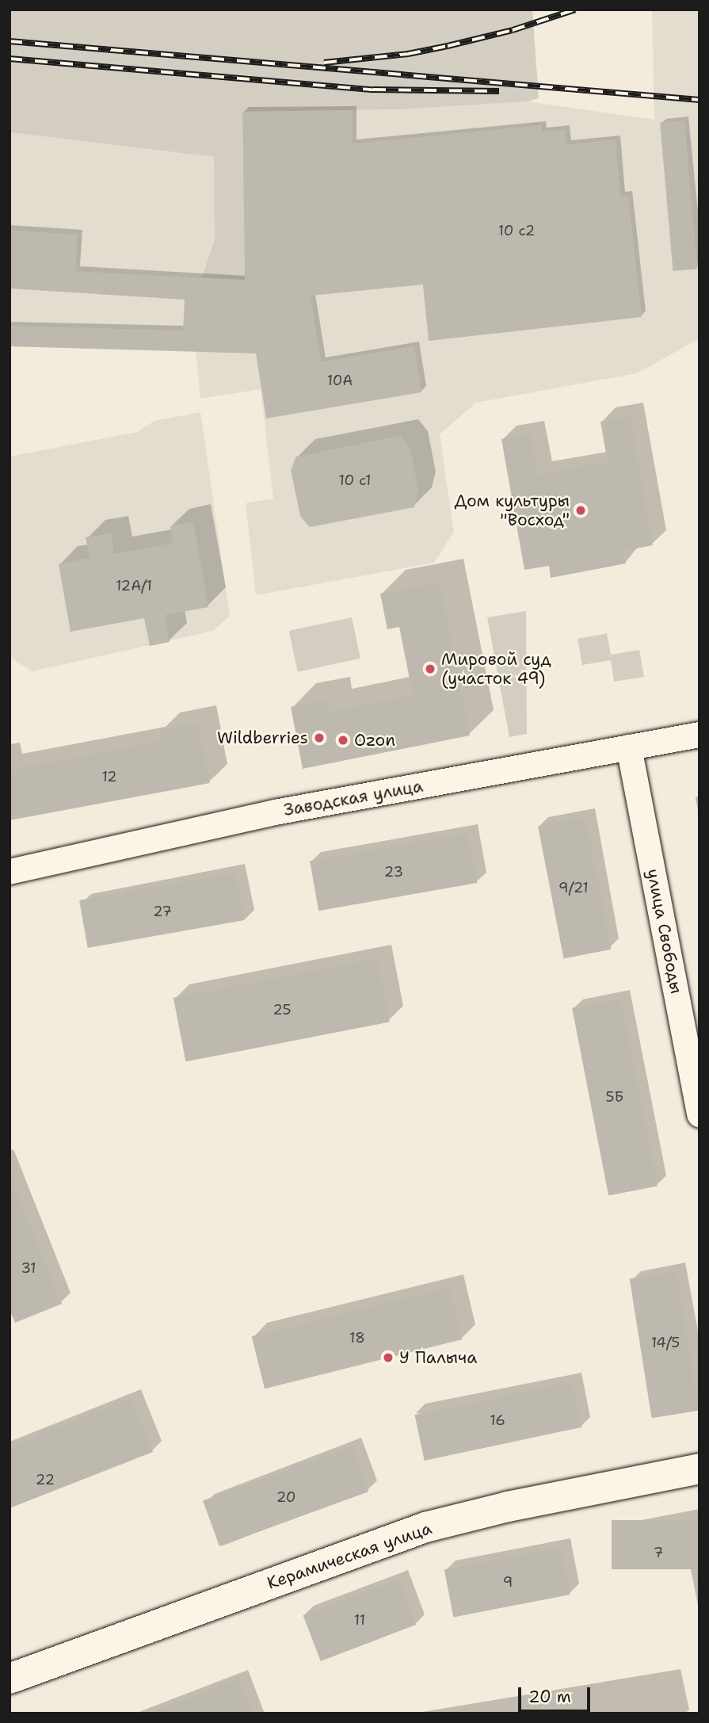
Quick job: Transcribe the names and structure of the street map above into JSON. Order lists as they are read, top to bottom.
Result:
{
  "streets": {
    "main road": ["Керамическая улица"],
    "street": ["Заводская улица", "улица Свободы"]
  },
  "crossings": [
    ["Заводская улица", "улица Свободы"]
  ],
  "places": [
    "Дом культуры \"Восход\"",
    "Мировой суд (участок 49)",
    "Wildberries",
    "Ozon",
    "У Палыча"
  ],
  "house_numbers": [
    "10 с2",
    "10А",
    "10 с1",
    "12А/1",
    "12",
    "23",
    "9/21",
    "27",
    "25",
    "5Б",
    "31",
    "18",
    "14/5",
    "16",
    "22",
    "20",
    "7",
    "9",
    "11"
  ],
  "scale_bar": "20 m"
}
